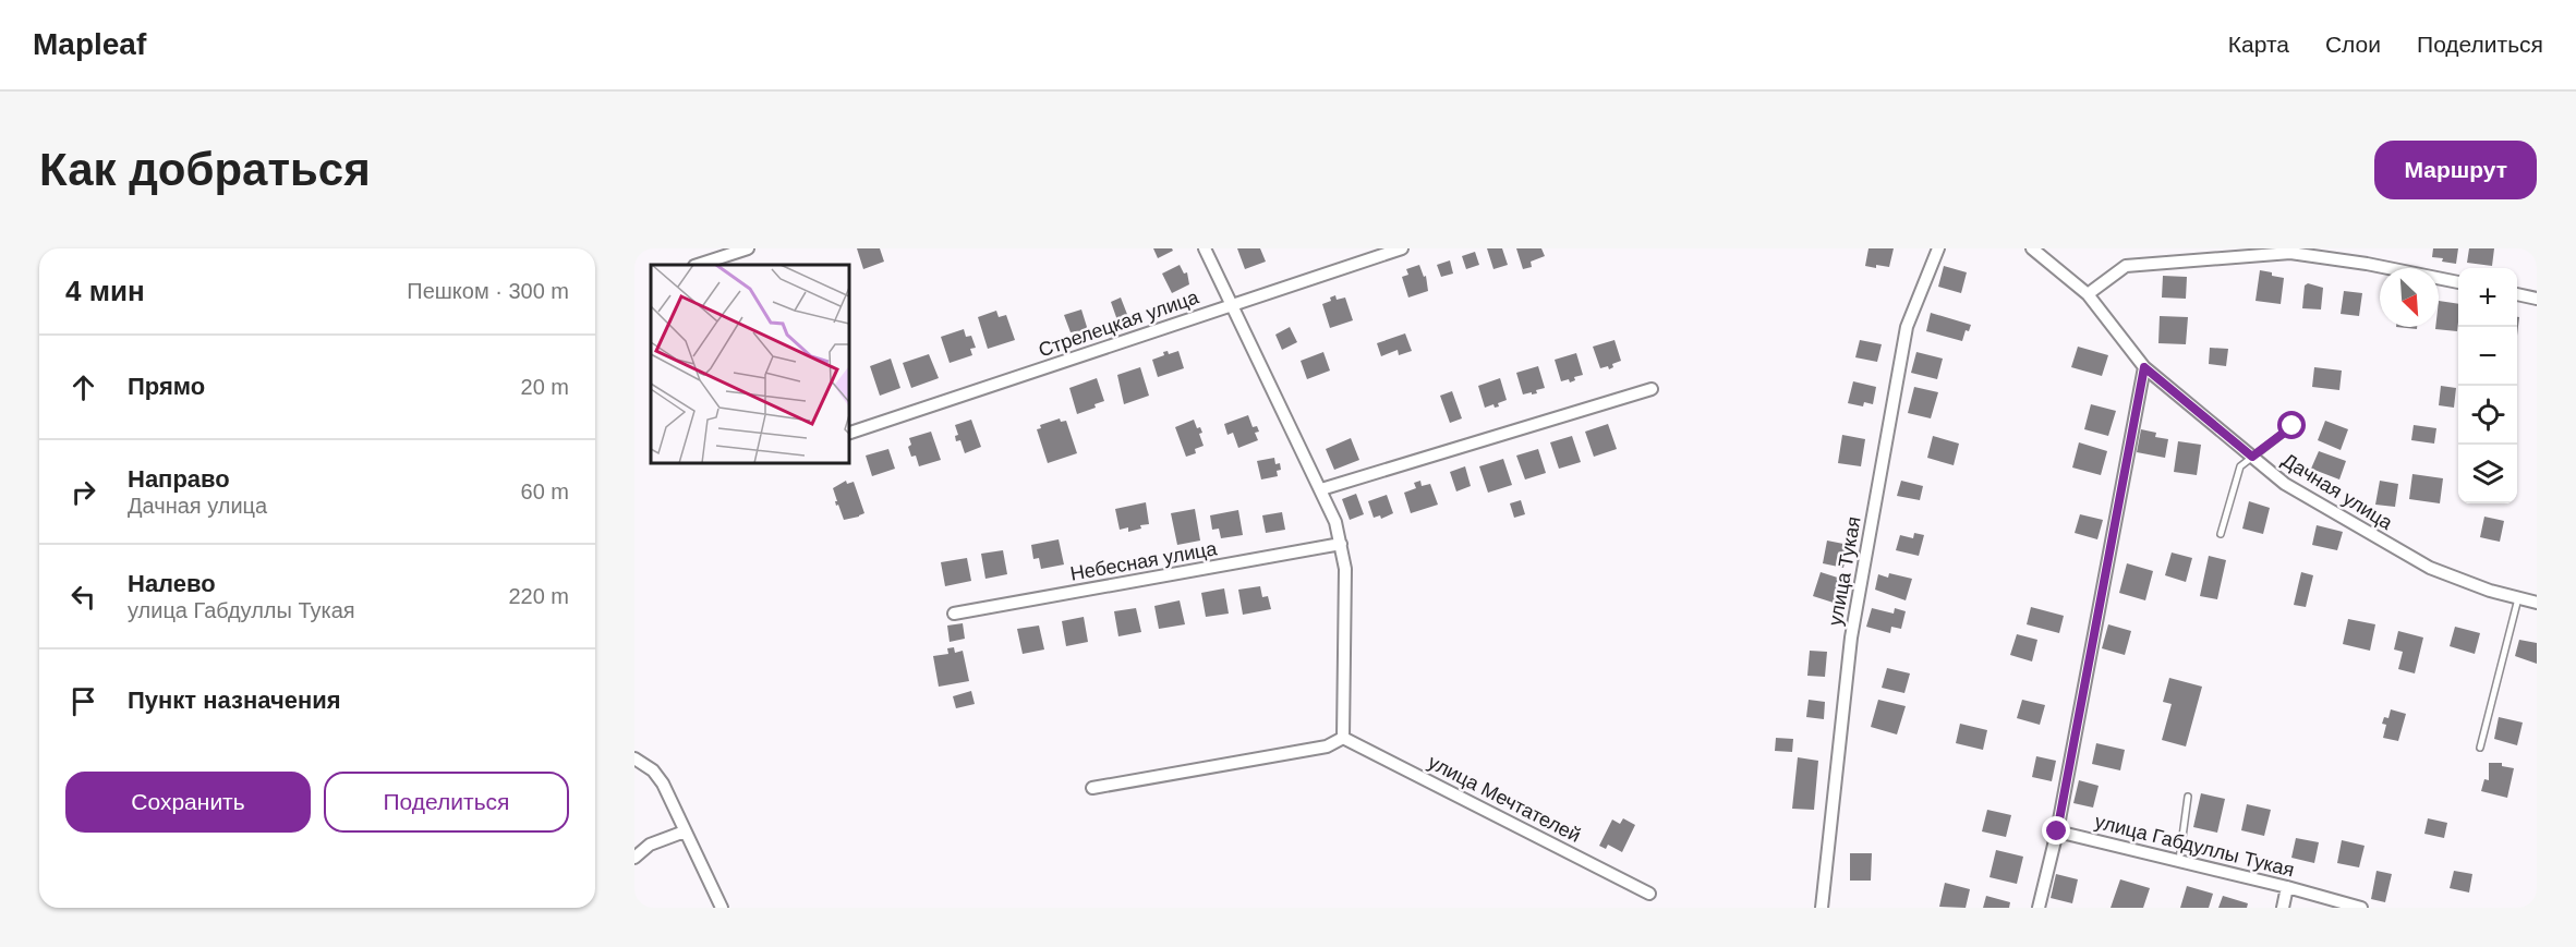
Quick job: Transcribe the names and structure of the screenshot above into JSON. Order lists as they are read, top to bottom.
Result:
{
  "streets": {
    "street": [
      "Стрелецкая улица",
      "Дачная улица",
      "Небесная улица",
      "улица Тукая",
      "улица Мечтателей",
      "улица Габдуллы Тукая"
    ]
  },
  "north": "bottom right",
  "page": {
    "header": "Mapleaf",
    "nav": ["Карта", "Слои", "Поделиться"],
    "buttons": [
      "Маршрут",
      ["Сохранить", "Поделиться"]
    ],
    "title": "Как добраться",
    "heading": ["4 мин", "Пешком · 300 m"],
    "map_buttons": ["+", "−"],
    "list": [
      ["Прямо", "20 m"],
      ["Направо", "Дачная улица", "60 m"],
      ["Налево", "улица Габдуллы Тукая", "220 m"],
      "Пункт назначения"
    ]
  }
}
